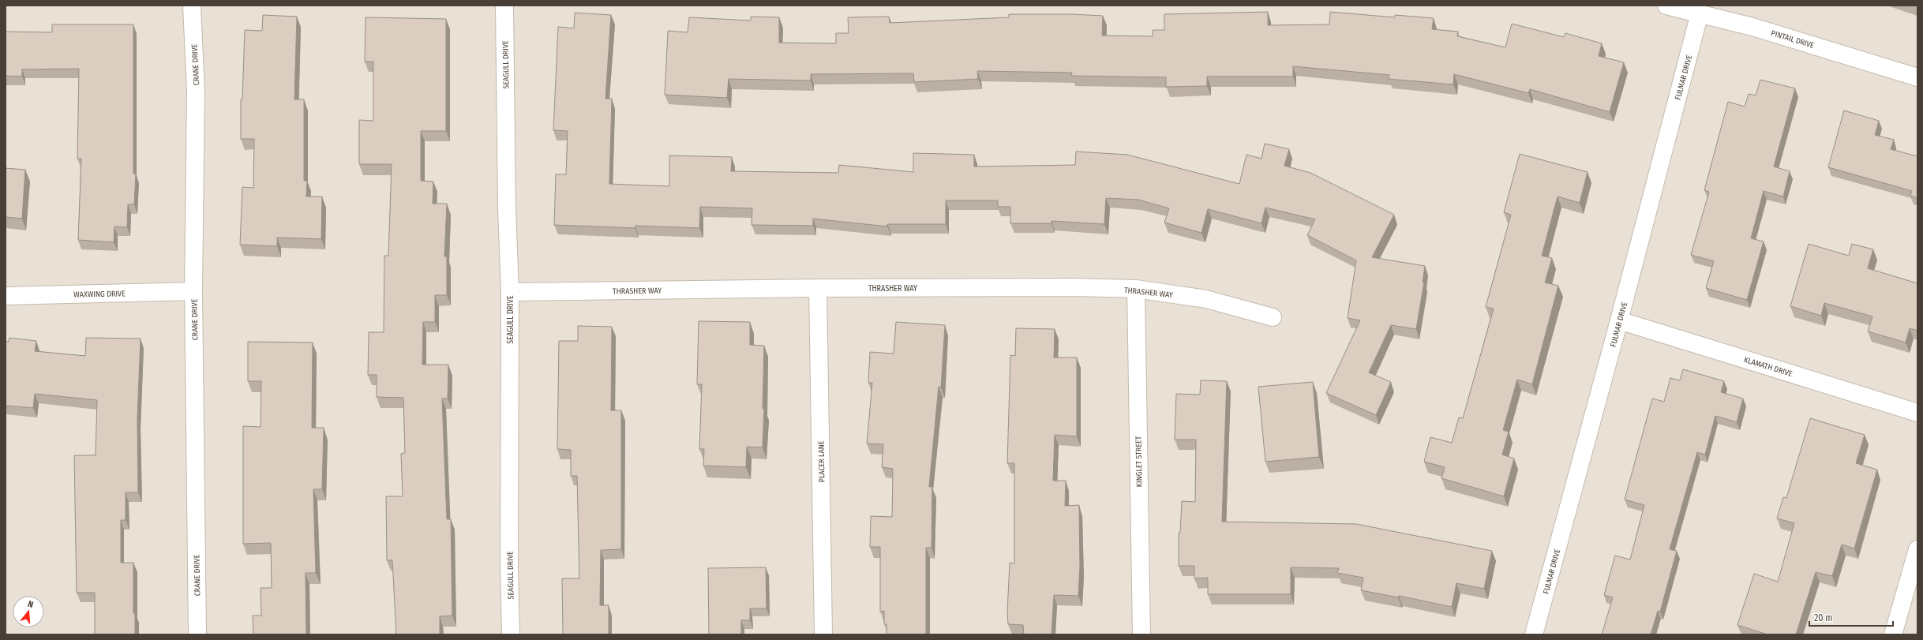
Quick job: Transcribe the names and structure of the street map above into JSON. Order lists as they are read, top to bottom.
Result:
{
  "streets": {
    "street": [
      "PINTAIL DRIVE",
      "CRANE DRIVE",
      "SEAGULL DRIVE",
      "FULMAR DRIVE",
      "THRASHER WAY",
      "WAXWING DRIVE",
      "KLAMATH DRIVE",
      "PLACER LANE",
      "KINGLET STREET"
    ]
  },
  "crossings": [
    ["PINTAIL DRIVE", "FULMAR DRIVE"],
    ["CRANE DRIVE", "WAXWING DRIVE"],
    ["SEAGULL DRIVE", "THRASHER WAY"],
    ["FULMAR DRIVE", "KLAMATH DRIVE"],
    ["THRASHER WAY", "PLACER LANE"],
    ["THRASHER WAY", "KINGLET STREET"]
  ],
  "scale_bar": "20 m",
  "north": "top"
}
